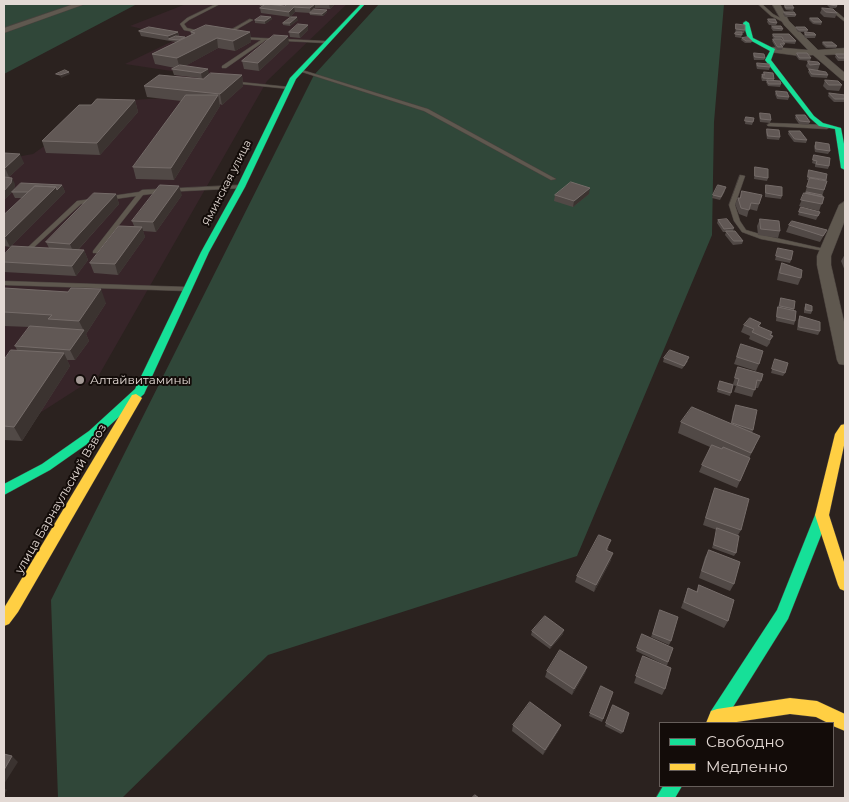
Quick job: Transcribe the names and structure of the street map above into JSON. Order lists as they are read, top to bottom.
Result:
{
  "streets": {
    "main road": ["Яминская улица", "улица Барнаульский Взвоз"]
  },
  "crossings": [
    ["Яминская улица", "улица Барнаульский Взвоз"]
  ],
  "places": ["Алтайвитамины"],
  "legend": ["Свободно", "Медленно"]
}
